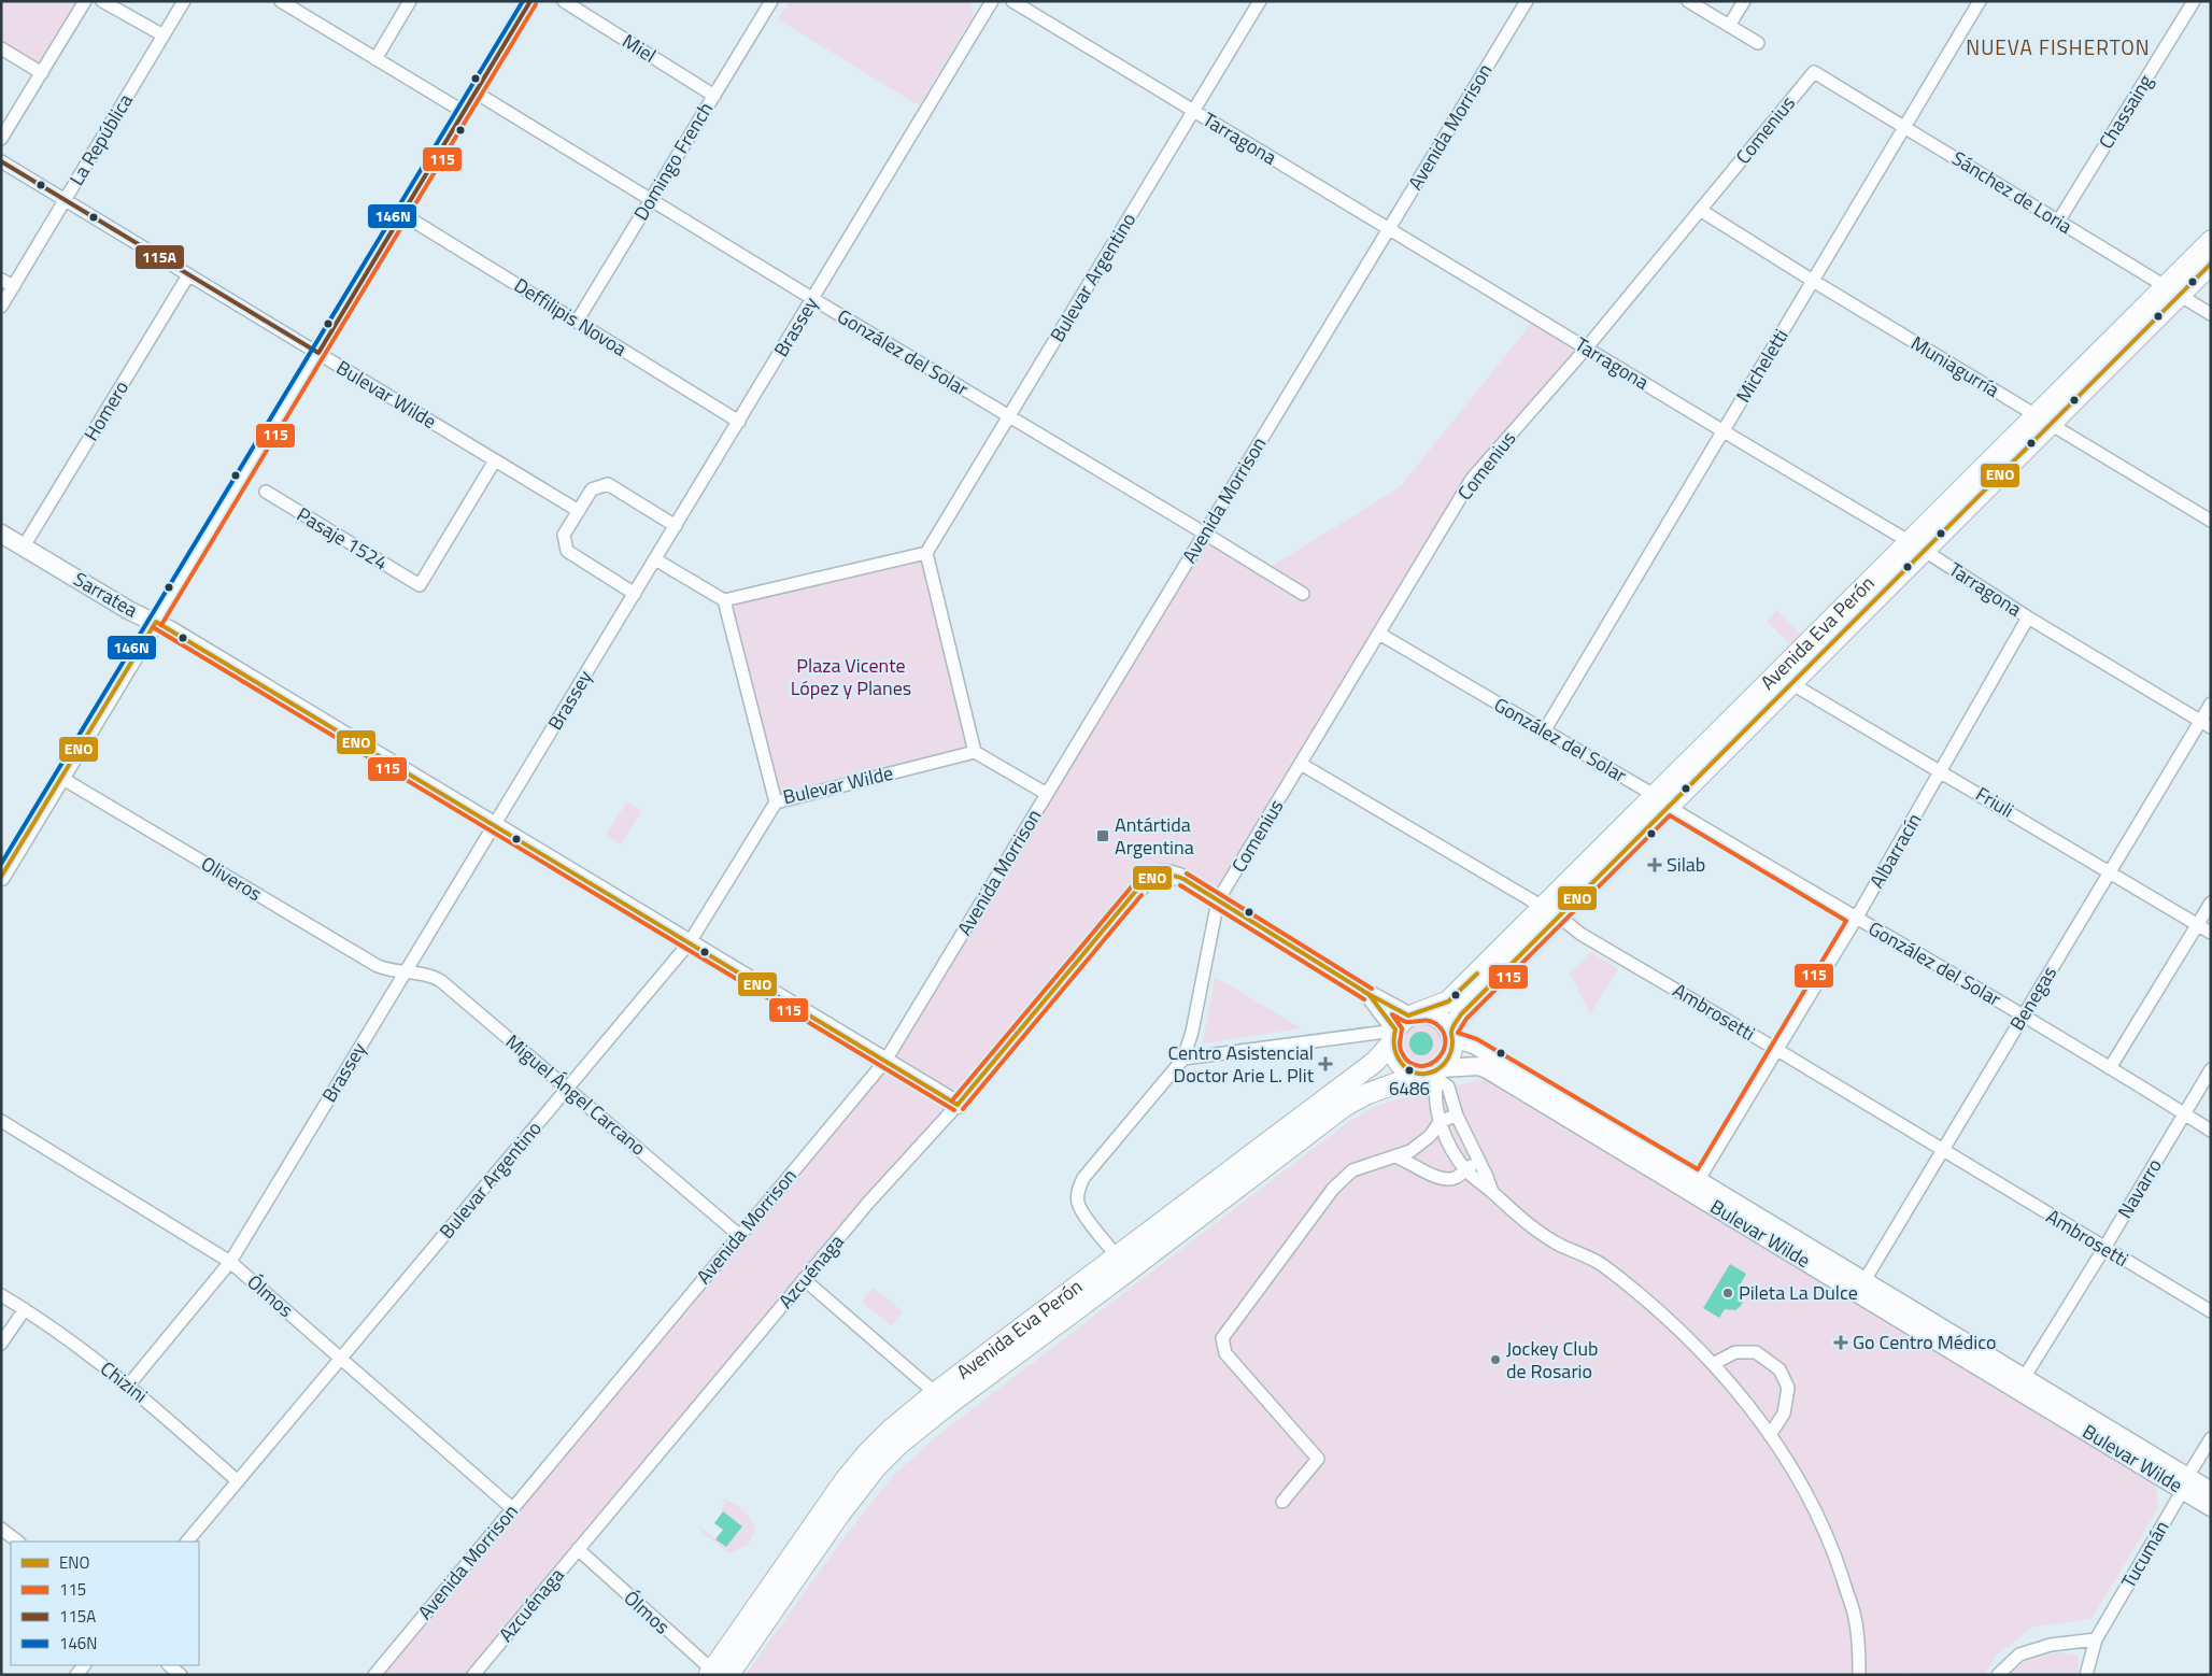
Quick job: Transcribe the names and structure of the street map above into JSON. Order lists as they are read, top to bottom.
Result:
{
  "streets": {
    "main road": [
      "Bulevar Wilde",
      "Sarratea",
      "Avenida Eva Perón",
      "Azcuénaga"
    ],
    "street": [
      "Miel",
      "Chassaing",
      "Avenida Morrison",
      "Comenius",
      "Tarragona",
      "La República",
      "Domingo French",
      "Sánchez de Loria",
      "Bulevar Argentino",
      "Deffilipis Novoa",
      "Brassey",
      "González del Solar",
      "Micheletti",
      "Muniagurría",
      "Homero",
      "Pasaje 1524",
      "Friuli",
      "Albarracín",
      "Oliveros",
      "Benegas",
      "Ambrosetti",
      "Miguel Ángel Carcano",
      "Navarro",
      "Ólmos",
      "Chizini",
      "Tucumán"
    ]
  },
  "crossings": [
    ["Miel", "Domingo French"],
    ["Chassaing", "Sánchez de Loria"],
    ["Avenida Morrison", "Tarragona"],
    ["Avenida Morrison", "González del Solar"],
    ["Avenida Morrison", "Sarratea"],
    ["Avenida Morrison", "Miguel Ángel Carcano"],
    ["Avenida Morrison", "Ólmos"],
    ["Comenius", "Tarragona"],
    ["Comenius", "Sánchez de Loria"],
    ["Comenius", "González del Solar"],
    ["Comenius", "Muniagurría"],
    ["Comenius", "Ambrosetti"],
    ["Comenius", "Azcuénaga"],
    ["Tarragona", "Bulevar Argentino"],
    ["Tarragona", "Micheletti"],
    ["Tarragona", "Avenida Eva Perón"],
    ["Tarragona", "Albarracín"],
    ["Tarragona", "Benegas"],
    ["La República", "Bulevar Wilde"],
    ["Domingo French", "Deffilipis Novoa"],
    ["Domingo French", "González del Solar"],
    ["Sánchez de Loria", "Micheletti"],
    ["Sánchez de Loria", "Avenida Eva Perón"],
    ["Bulevar Argentino", "González del Solar"],
    ["Bulevar Argentino", "Bulevar Wilde"],
    ["Bulevar Argentino", "Sarratea"],
    ["Bulevar Argentino", "Miguel Ángel Carcano"],
    ["Bulevar Argentino", "Ólmos"],
    ["Bulevar Argentino", "Chizini"],
    ["Deffilipis Novoa", "Brassey"],
    ["Brassey", "González del Solar"],
    ["Brassey", "Sarratea"],
    ["Brassey", "Oliveros"],
    ["Brassey", "Miguel Ángel Carcano"],
    ["Brassey", "Ólmos"],
    ["Brassey", "Chizini"],
    ["González del Solar", "Micheletti"],
    ["González del Solar", "Avenida Eva Perón"],
    ["González del Solar", "Albarracín"],
    ["González del Solar", "Benegas"],
    ["González del Solar", "Navarro"],
    ["Micheletti", "Muniagurría"],
    ["Muniagurría", "Avenida Eva Perón"],
    ["Bulevar Wilde", "Homero"],
    ["Bulevar Wilde", "Pasaje 1524"],
    ["Bulevar Wilde", "Avenida Eva Perón"],
    ["Bulevar Wilde", "Albarracín"],
    ["Bulevar Wilde", "Benegas"],
    ["Bulevar Wilde", "Navarro"],
    ["Bulevar Wilde", "Tucumán"],
    ["Homero", "Sarratea"],
    ["Sarratea", "Azcuénaga"],
    ["Avenida Eva Perón", "Friuli"],
    ["Avenida Eva Perón", "Ambrosetti"],
    ["Avenida Eva Perón", "Ólmos"],
    ["Friuli", "Albarracín"],
    ["Friuli", "Benegas"],
    ["Albarracín", "Ambrosetti"],
    ["Oliveros", "Miguel Ángel Carcano"],
    ["Benegas", "Ambrosetti"],
    ["Ambrosetti", "Navarro"],
    ["Azcuénaga", "Ólmos"]
  ],
  "districts": ["NUEVA FISHERTON"],
  "parks": ["Plaza Vicente López y Planes"],
  "places": {
    "transit": ["Antártida Argentina"],
    "health": ["Silab", "Centro Asistencial Doctor Arie L. Plit", "Go Centro Médico"],
    "other": ["6486", "Pileta La Dulce", "Jockey Club de Rosario"]
  },
  "lines": [
    "transit line 115A",
    "transit line 146N",
    "transit line 115",
    "transit line ENO"
  ],
  "legend": [
    "ENO",
    "115",
    "115A",
    "146N"
  ]
}
